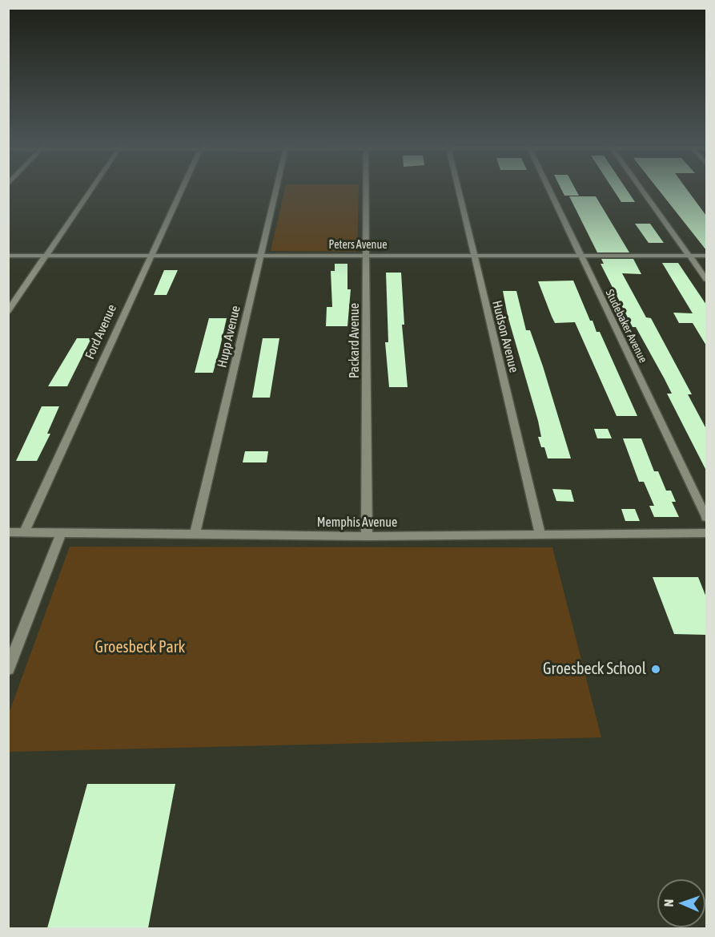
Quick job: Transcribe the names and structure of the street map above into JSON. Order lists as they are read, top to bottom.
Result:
{
  "streets": {
    "street": [
      "Peters Avenue",
      "Studebaker Avenue",
      "Ford Avenue",
      "Hupp Avenue",
      "Hudson Avenue",
      "Packard Avenue",
      "Memphis Avenue"
    ]
  },
  "crossings": [
    ["Peters Avenue", "Studebaker Avenue"],
    ["Peters Avenue", "Ford Avenue"],
    ["Peters Avenue", "Hupp Avenue"],
    ["Peters Avenue", "Hudson Avenue"],
    ["Peters Avenue", "Packard Avenue"],
    ["Ford Avenue", "Memphis Avenue"],
    ["Hupp Avenue", "Memphis Avenue"],
    ["Hudson Avenue", "Memphis Avenue"],
    ["Packard Avenue", "Memphis Avenue"]
  ],
  "parks": ["Groesbeck Park"],
  "places": ["Groesbeck School"],
  "north": "left"
}
